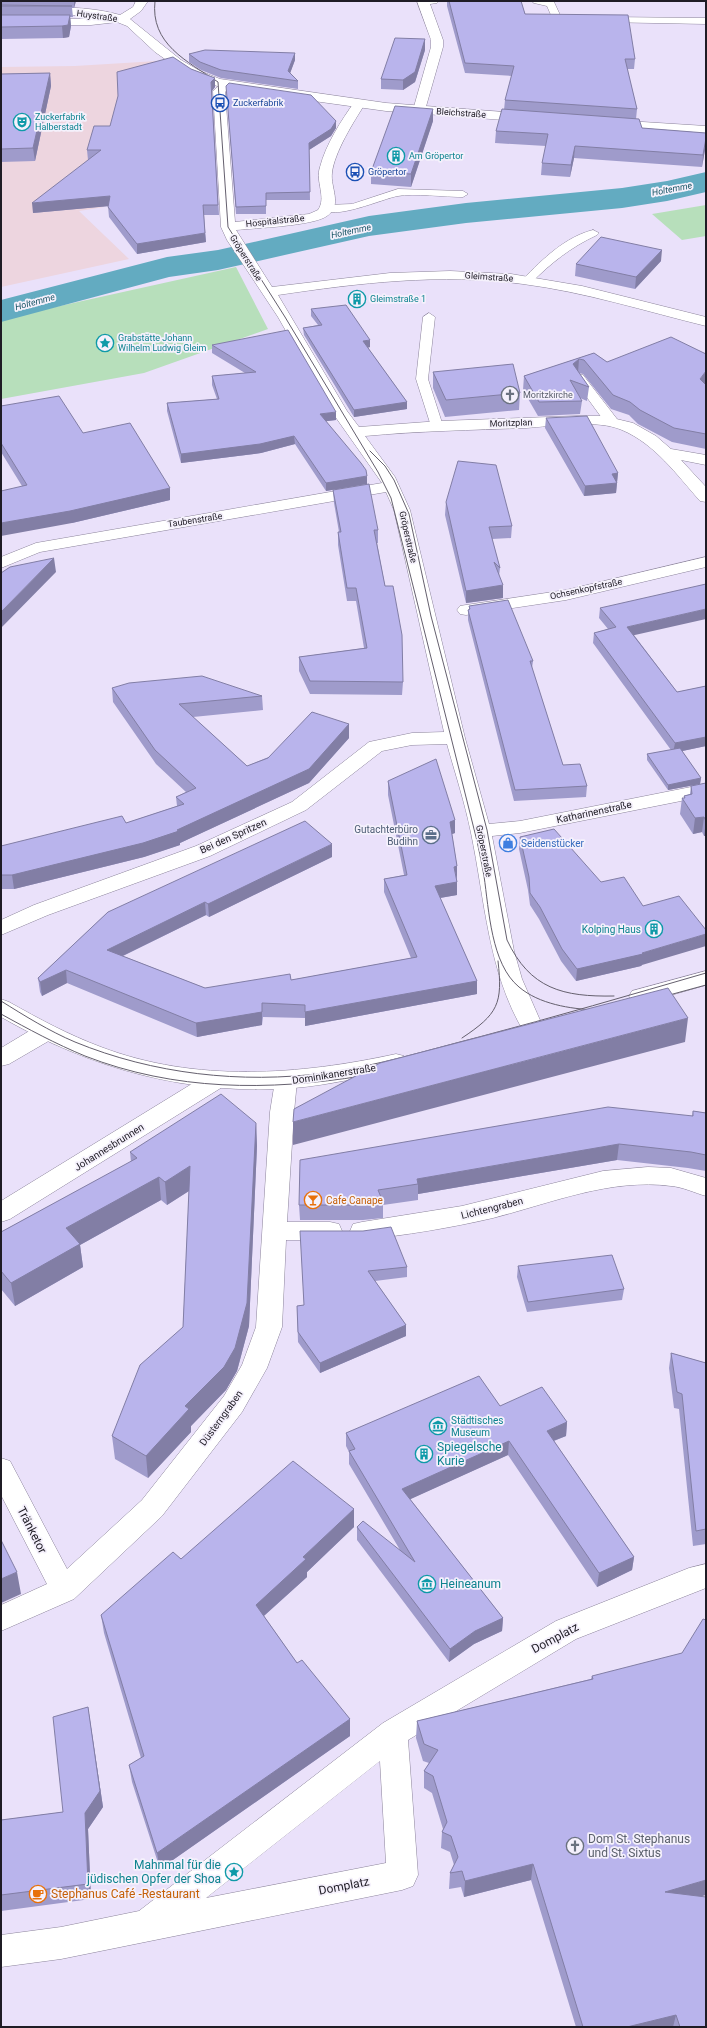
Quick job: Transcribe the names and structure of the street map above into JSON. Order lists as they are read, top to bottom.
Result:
{
  "streets": {
    "street": [
      "Huystraße",
      "Bleichstraße",
      "Hospitalstraße",
      "Gröperstraße",
      "Gleimstraße",
      "Moritzplan",
      "Taubenstraße",
      "Ochsenkopfstraße",
      "Katharinenstraße",
      "Bei den Spritzen",
      "Dominikanerstraße",
      "Johannesbrunnen",
      "Lichtengraben",
      "Düsterngraben",
      "Tränketor",
      "Domplatz"
    ]
  },
  "crossings": [
    ["Bleichstraße", "Gröperstraße"],
    ["Hospitalstraße", "Gröperstraße"],
    ["Gröperstraße", "Gleimstraße"],
    ["Gröperstraße", "Moritzplan"],
    ["Gröperstraße", "Taubenstraße"],
    ["Gröperstraße", "Katharinenstraße"],
    ["Gröperstraße", "Bei den Spritzen"],
    ["Dominikanerstraße", "Düsterngraben"],
    ["Lichtengraben", "Düsterngraben"],
    ["Düsterngraben", "Tränketor"]
  ],
  "water": ["Holtemme"],
  "places": {
    "bus stop": ["Zuckerfabrik", "Gröpertor"],
    "theatre": ["Zuckerfabrik Halberstadt"],
    "building": [
      "Am Gröpertor",
      "Gleimstraße 1",
      "Kolping Haus",
      "Spiegelsche Kurie"
    ],
    "place": ["Grabstätte Johann Wilhelm Ludwig Gleim", "Mahnmal für die jüdischen Opfer der Shoa"],
    "church": ["Moritzkirche", "Dom St. Stephanus und St. Sixtus"],
    "office": ["Gutachterbüro Budihn"],
    "shop": ["Seidenstücker"],
    "bar": ["Cafe Canape"],
    "museum": ["Städtisches Museum", "Heineanum"],
    "cafe": ["Stephanus Café -Restaurant"]
  }
}
